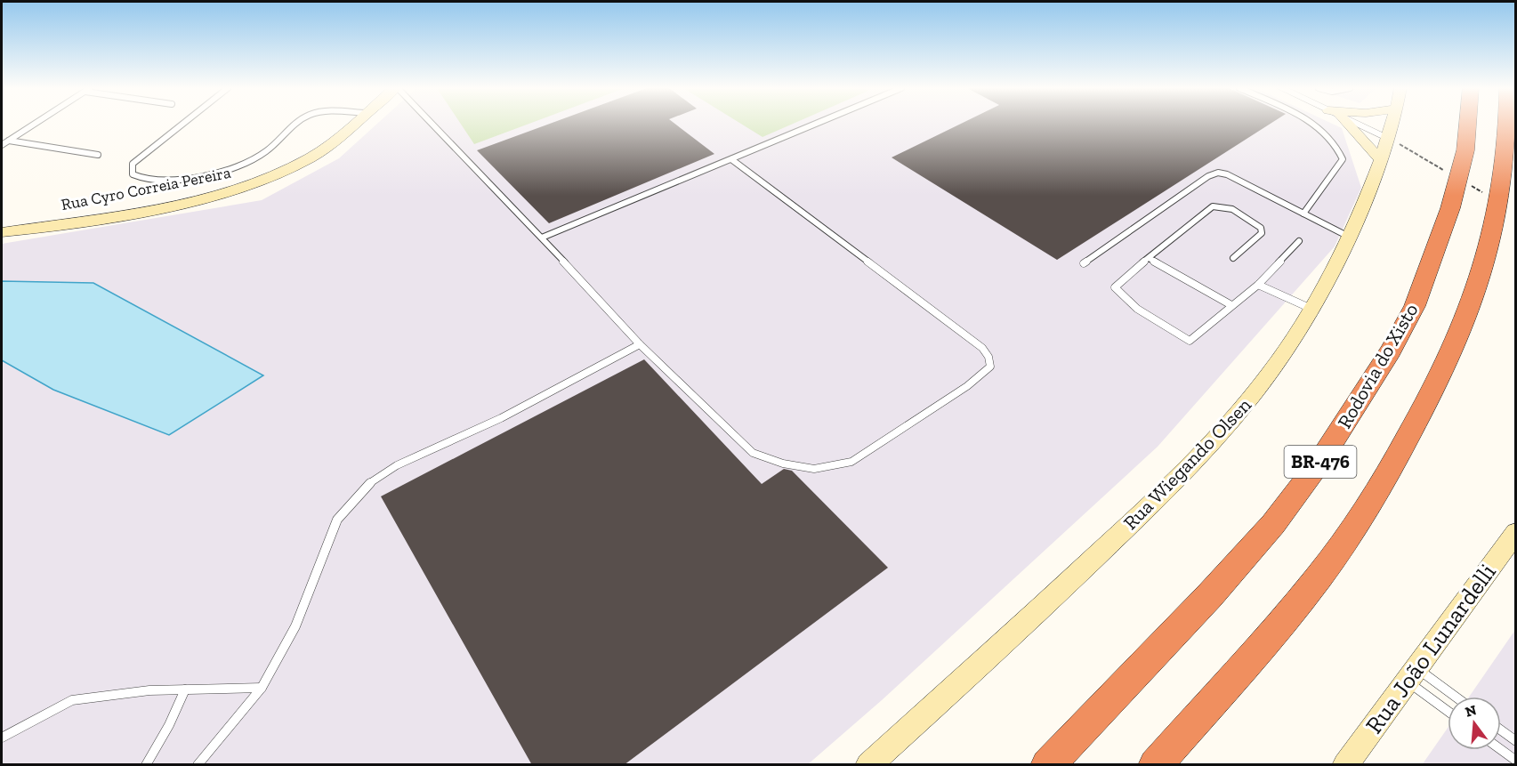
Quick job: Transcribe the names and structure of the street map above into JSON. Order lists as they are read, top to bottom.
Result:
{
  "streets": {
    "highway": ["Rodovia do Xisto", "BR-476"],
    "main road": ["Rua Cyro Correia Pereira", "Rua Wiegando Olsen", "Rua João Lunardelli"]
  },
  "north": "top"
}
